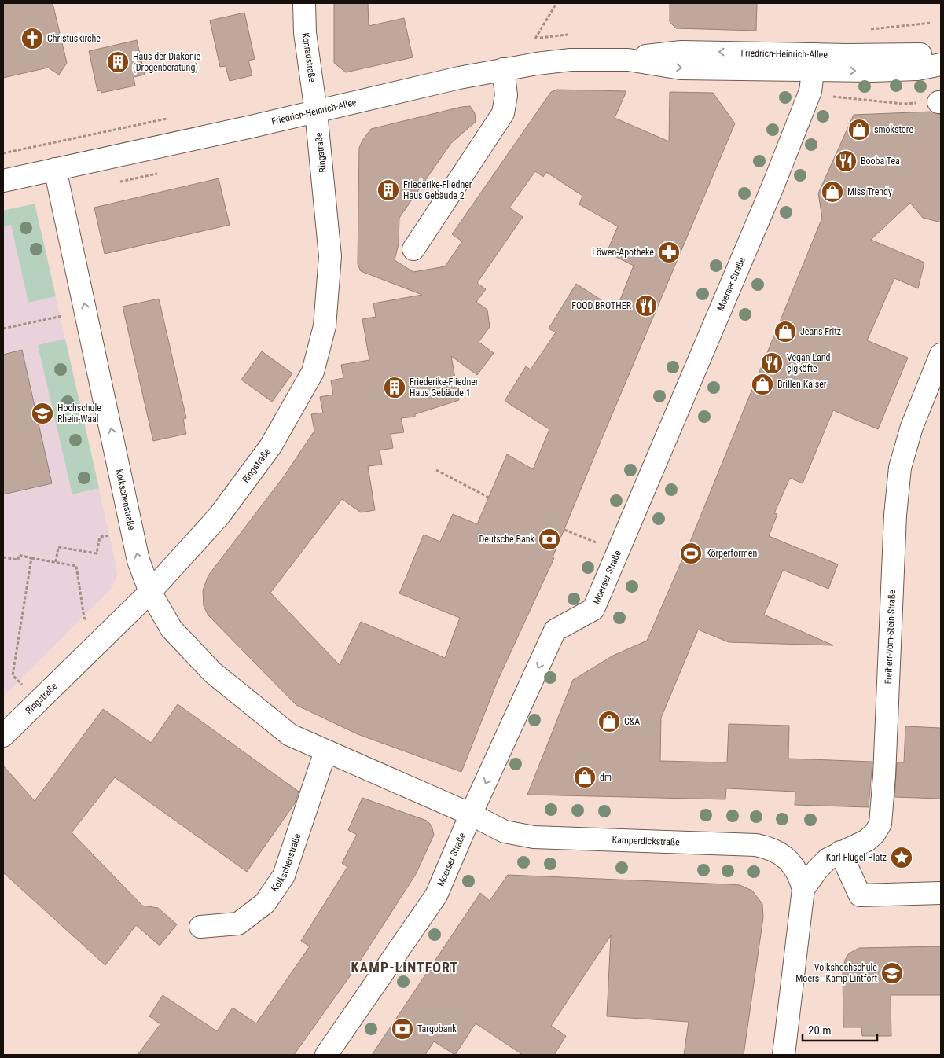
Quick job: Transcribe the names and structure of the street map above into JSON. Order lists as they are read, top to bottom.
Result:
{
  "streets": {
    "street": [
      "Friedrich-Heinrich-Allee",
      "Konradstraße",
      "Ringstraße",
      "Moerser Straße",
      "Kolkschenstraße",
      "Freiherr-vom-Stein-Straße",
      "Kamperdickstraße"
    ]
  },
  "crossings": [
    ["Friedrich-Heinrich-Allee", "Konradstraße"],
    ["Friedrich-Heinrich-Allee", "Ringstraße"],
    ["Friedrich-Heinrich-Allee", "Moerser Straße"],
    ["Friedrich-Heinrich-Allee", "Kolkschenstraße"],
    ["Konradstraße", "Ringstraße"],
    ["Ringstraße", "Kolkschenstraße"],
    ["Moerser Straße", "Kolkschenstraße"],
    ["Moerser Straße", "Kamperdickstraße"],
    ["Kolkschenstraße", "Kamperdickstraße"],
    ["Freiherr-vom-Stein-Straße", "Kamperdickstraße"]
  ],
  "one_way": ["Kolkschenstraße"],
  "districts": ["KAMP-LINTFORT"],
  "places": {
    "church": ["Christuskirche"],
    "building": ["Haus der Diakonie (Drogenberatung)", "Friederike-Fliedner Haus Gebäude 2", "Friederike-Fliedner Haus Gebäude 1"],
    "shop": [
      "smokstore",
      "Miss Trendy",
      "Jeans Fritz",
      "Brillen Kaiser",
      "C&A",
      "dm"
    ],
    "restaurant": ["Booba Tea", "FOOD BROTHER", "Vegan Land çigköfte"],
    "pharmacy": ["Löwen-Apotheke"],
    "school or university": ["Hochschule Rhein-Waal", "Volkshochschule Moers - Kamp-Lintfort"],
    "bank": ["Deutsche Bank", "Targobank"],
    "sports": ["Körperformen"],
    "place": ["Karl-Flügel-Platz"]
  },
  "scale_bar": "20 m"
}
